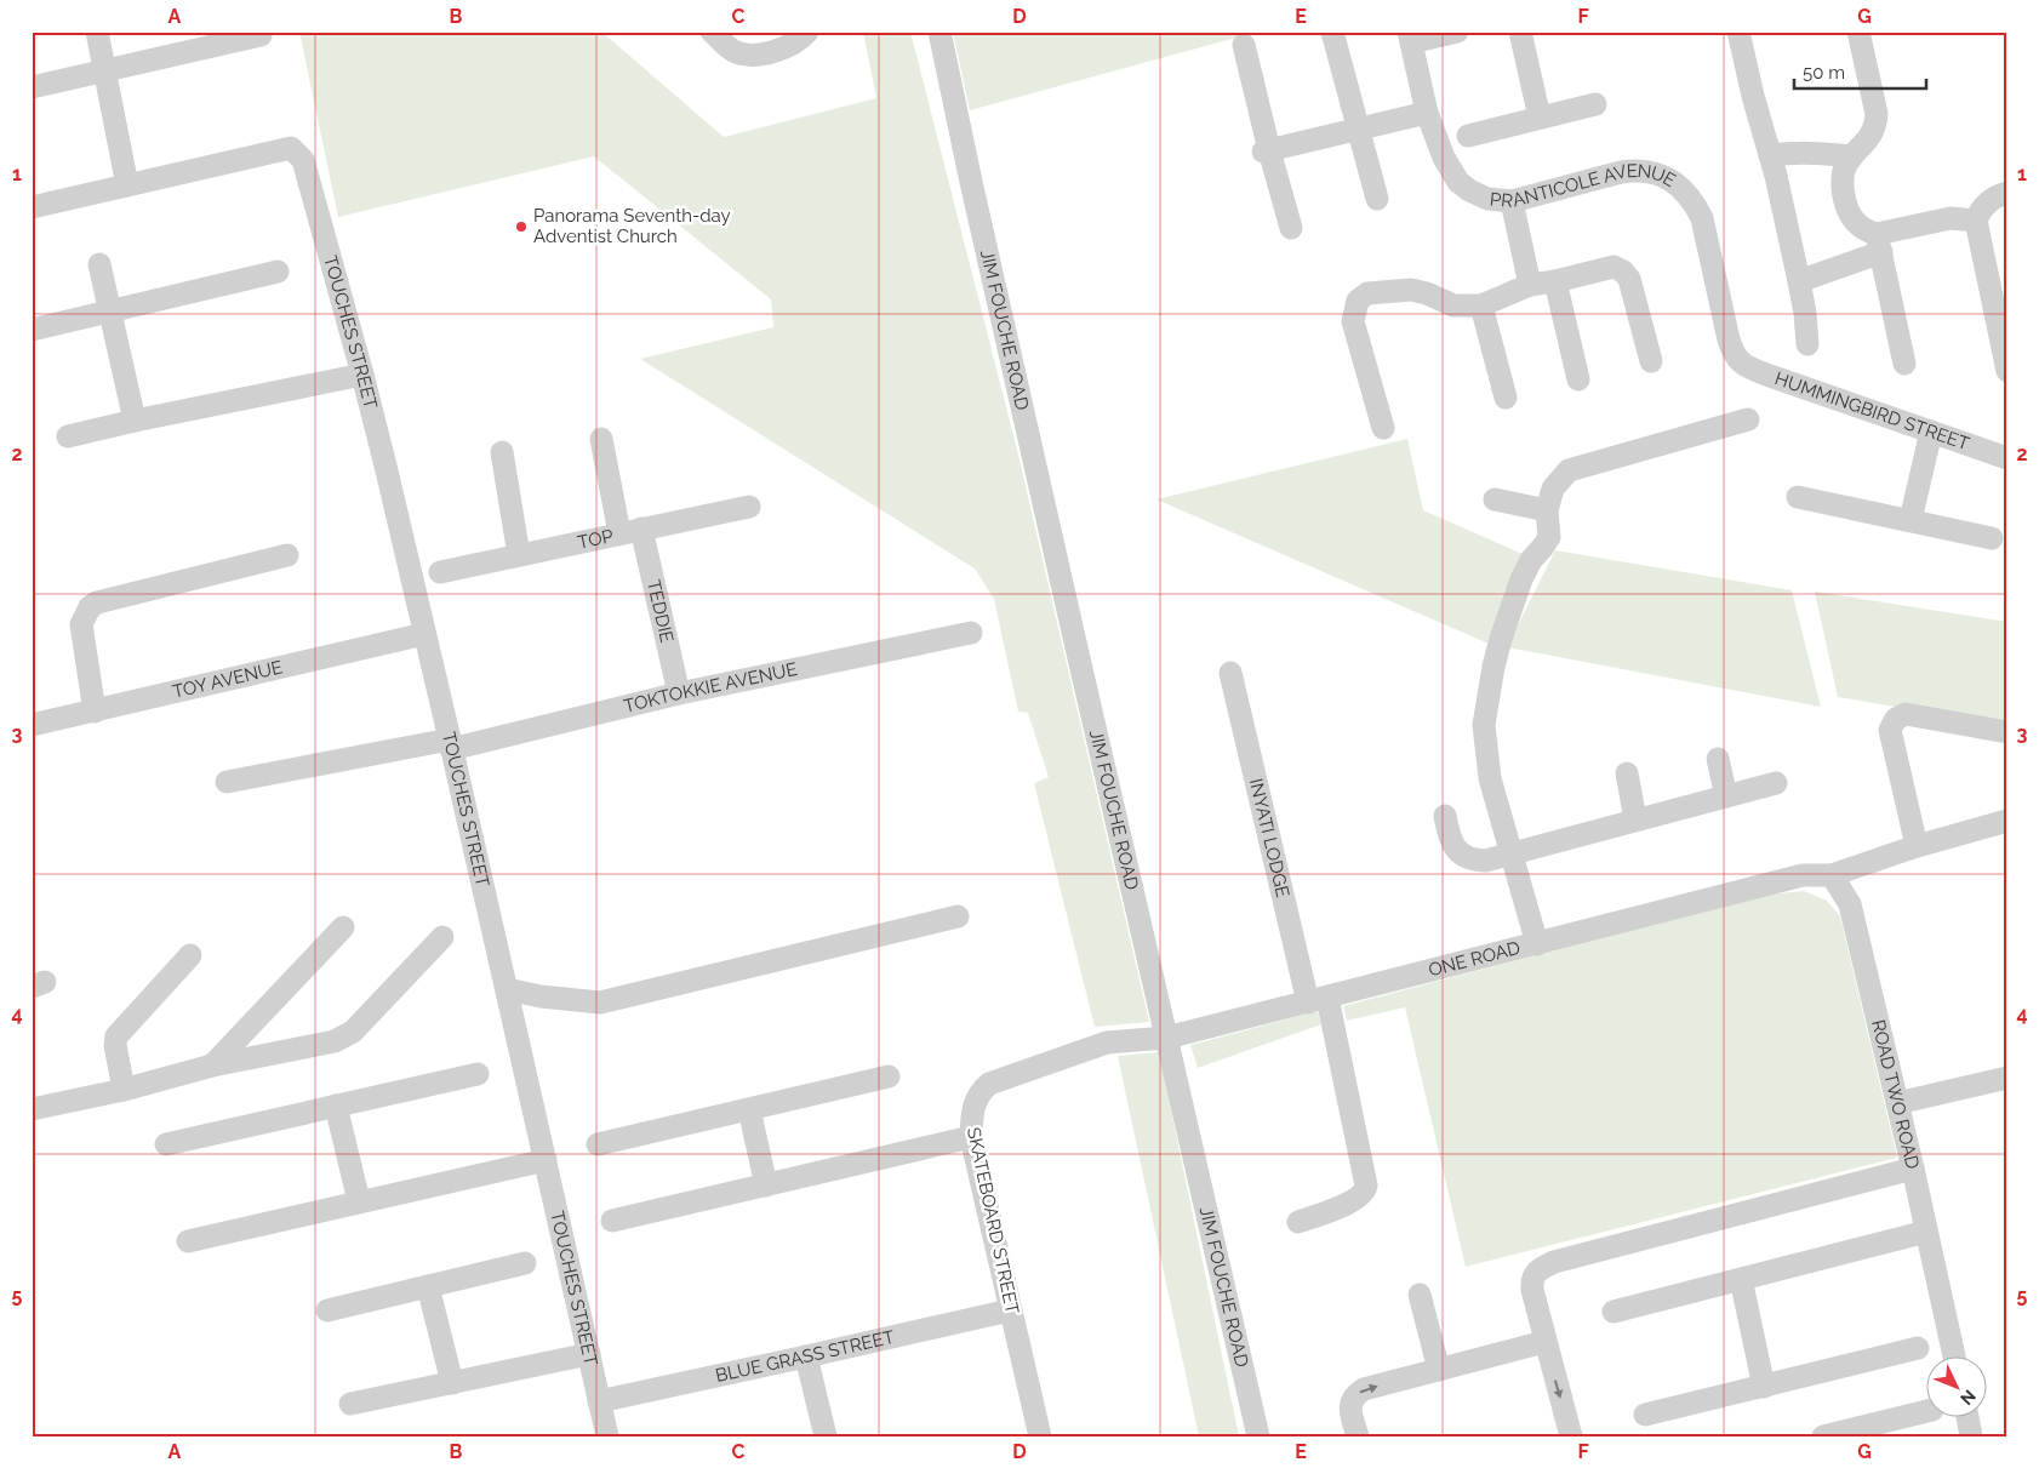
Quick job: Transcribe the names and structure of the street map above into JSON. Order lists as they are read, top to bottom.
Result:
{
  "streets": {
    "street": [
      "PRANTICOLE AVENUE",
      "JIM FOUCHE ROAD",
      "TOUCHES STREET",
      "HUMMINGBIRD STREET",
      "TOP",
      "TEDDIE",
      "TOY AVENUE",
      "TOKTOKKIE AVENUE",
      "INYATI LODGE",
      "ONE ROAD",
      "ROAD TWO ROAD",
      "SKATEBOARD STREET",
      "BLUE GRASS STREET"
    ]
  },
  "crossings": [
    ["PRANTICOLE AVENUE", "HUMMINGBIRD STREET"],
    ["JIM FOUCHE ROAD", "ONE ROAD"],
    ["JIM FOUCHE ROAD", "SKATEBOARD STREET"],
    ["TOUCHES STREET", "TOY AVENUE"],
    ["TOUCHES STREET", "TOKTOKKIE AVENUE"],
    ["TOUCHES STREET", "BLUE GRASS STREET"],
    ["TOP", "TEDDIE"],
    ["TEDDIE", "TOKTOKKIE AVENUE"],
    ["INYATI LODGE", "ONE ROAD"],
    ["ONE ROAD", "ROAD TWO ROAD"],
    ["ONE ROAD", "SKATEBOARD STREET"],
    ["SKATEBOARD STREET", "BLUE GRASS STREET"]
  ],
  "places": ["Panorama Seventh-day Adventist Church"],
  "scale_bar": "50 m",
  "north": "bottom right",
  "grid": {
    "columns": [
      "A",
      "B",
      "C",
      "D",
      "E",
      "F",
      "G"
    ],
    "rows": [
      "1",
      "2",
      "3",
      "4",
      "5"
    ]
  }
}
